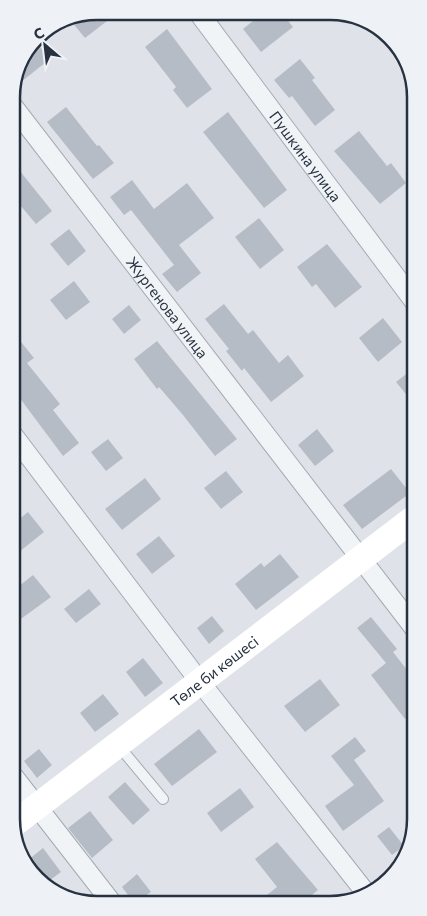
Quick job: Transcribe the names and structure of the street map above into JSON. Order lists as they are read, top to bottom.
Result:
{
  "streets": {
    "street": ["Пушкина улица", "Жургенова улица", "Төле би көшесі"]
  },
  "crossings": [
    ["Жургенова улица", "Төле би көшесі"]
  ],
  "north": "top left"
}
